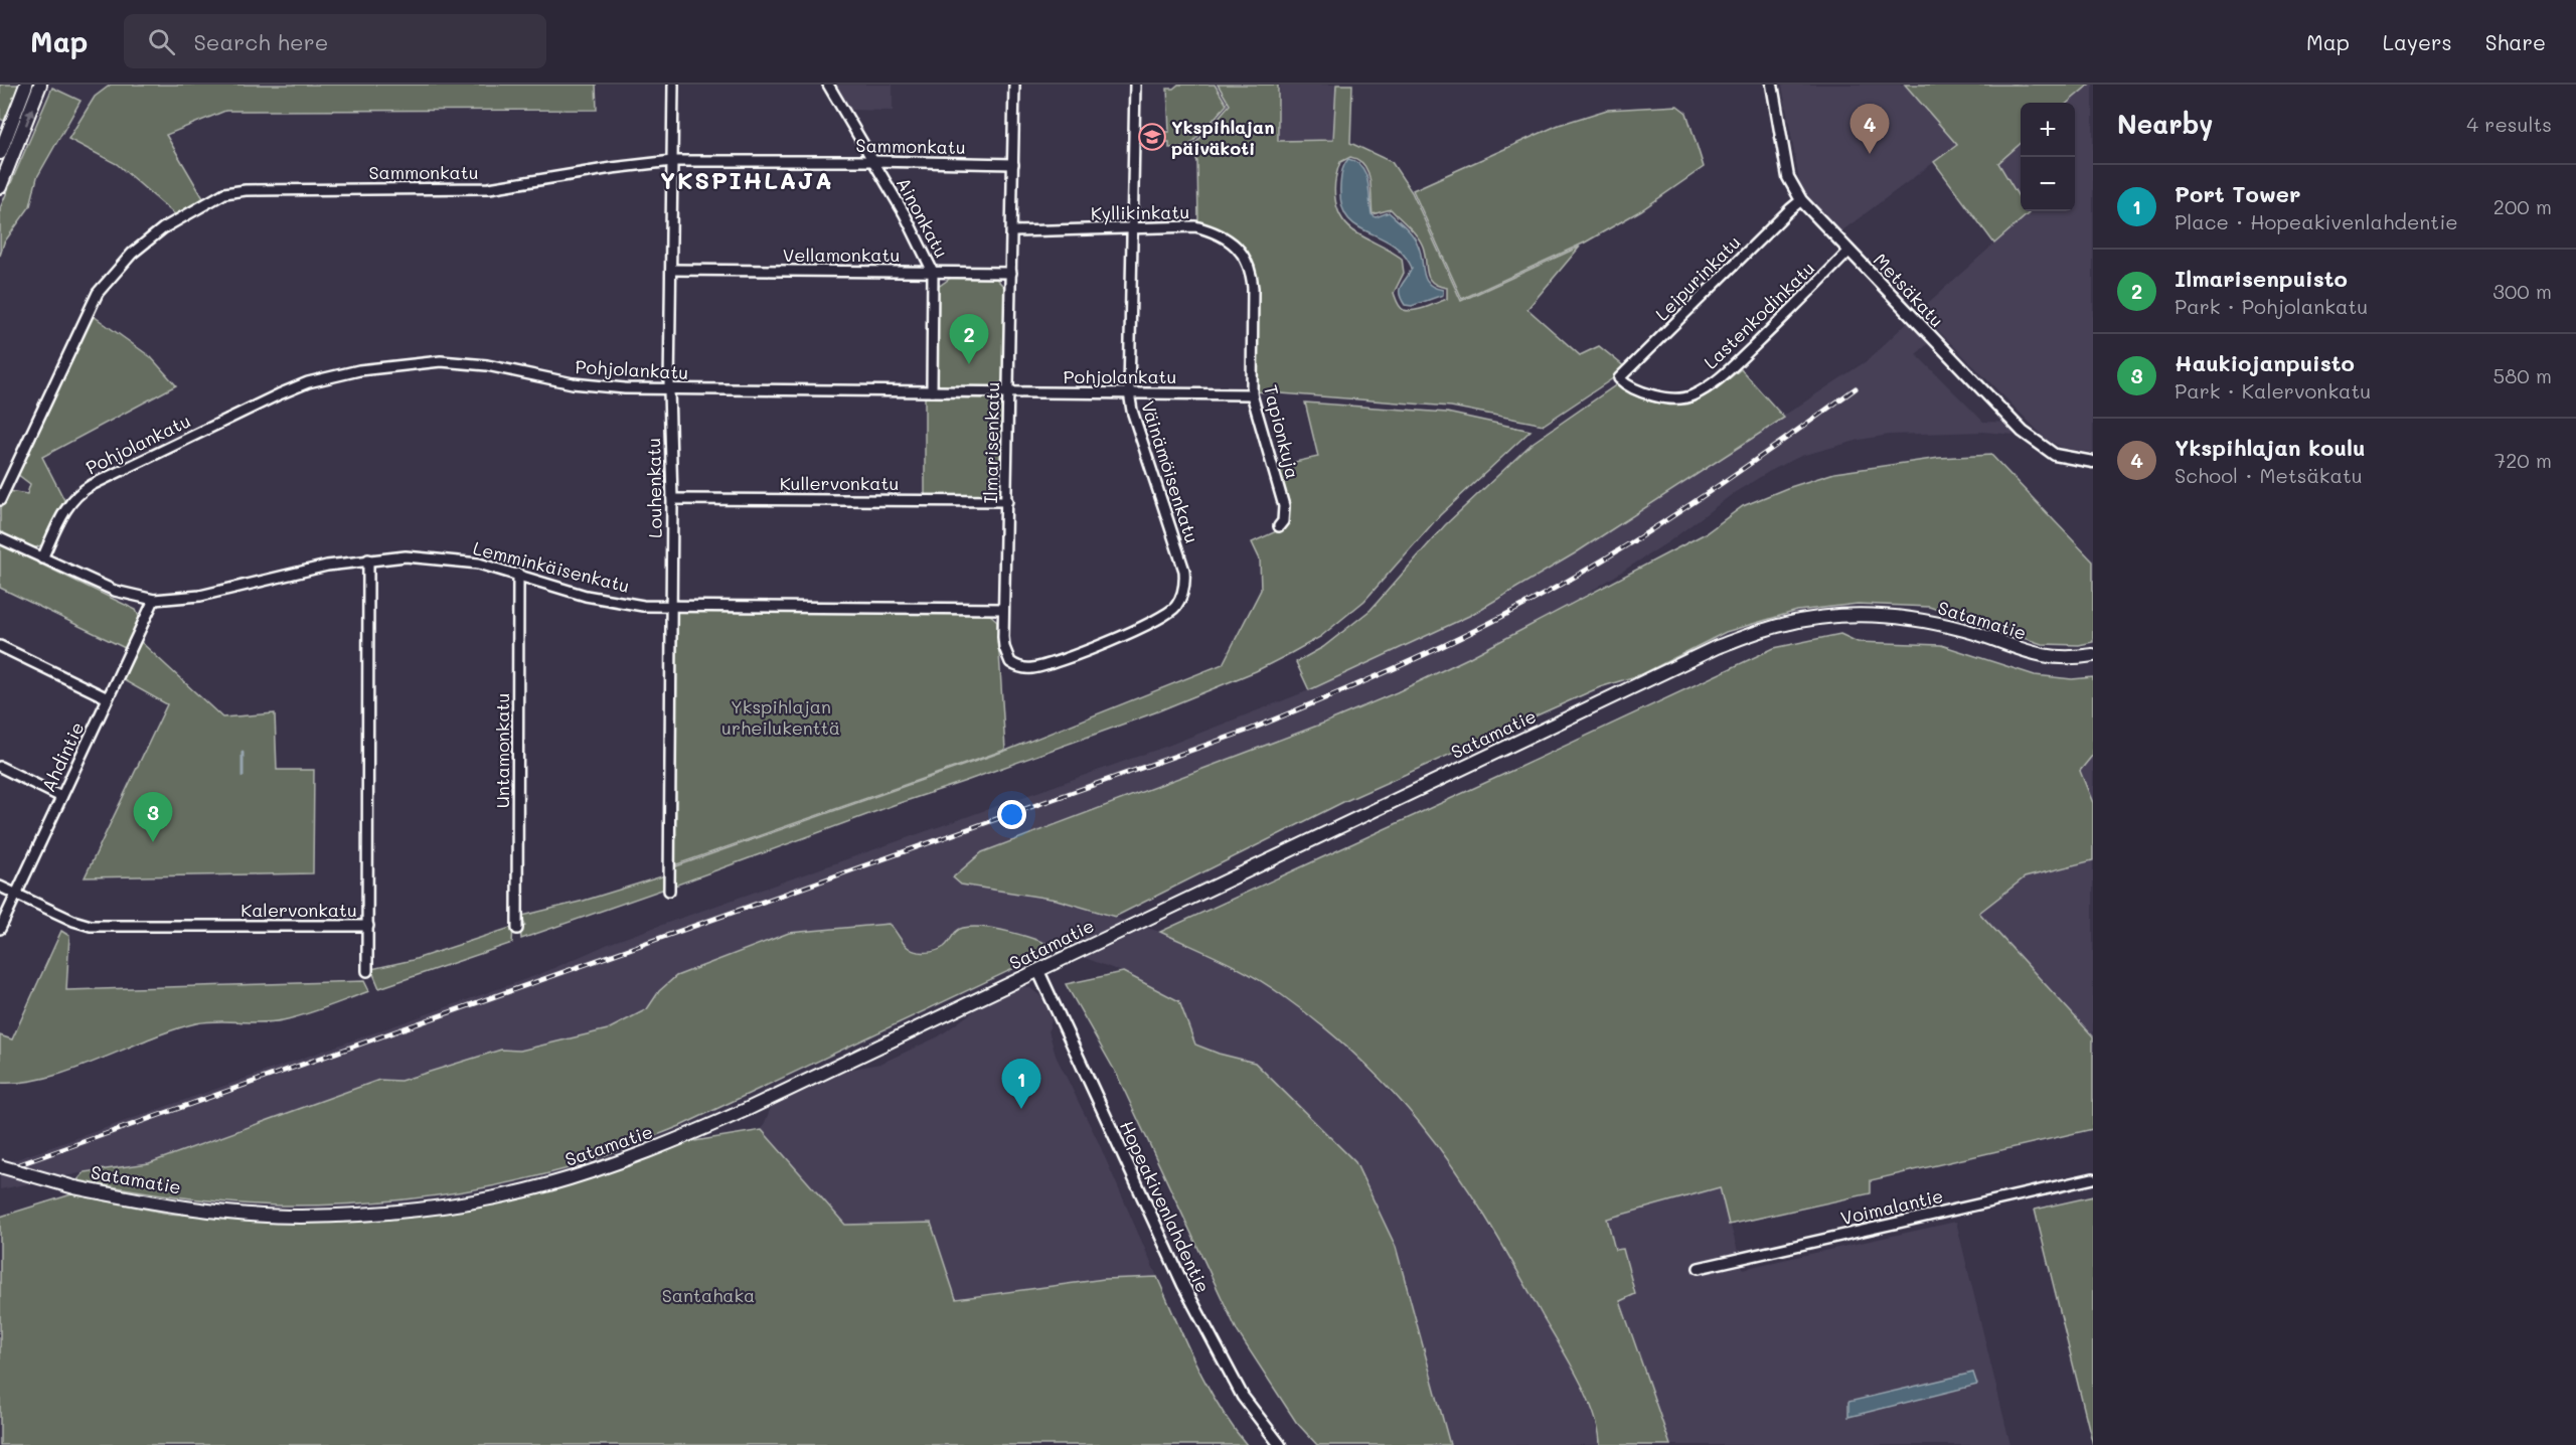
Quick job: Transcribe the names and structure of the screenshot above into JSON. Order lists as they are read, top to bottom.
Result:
{
  "streets": {
    "main road": ["Satamatie"],
    "street": [
      "Sammonkatu",
      "Kyllikinkatu",
      "Ainonkatu",
      "Vellamonkatu",
      "Leipurinkatu",
      "Metsäkatu",
      "Lastenkodinkatu",
      "Pohjolankatu",
      "Tapionkuja",
      "Ilmarisenkatu",
      "Väinämöisenkatu",
      "Kullervonkatu",
      "Louhenkatu",
      "Lemminkäisenkatu",
      "Untamonkatu",
      "Ahdintie",
      "Kalervonkatu",
      "Hopeakivenlahdentie",
      "Voimalantie"
    ]
  },
  "crossings": [
    ["Sammonkatu", "Ainonkatu"],
    ["Sammonkatu", "Ilmarisenkatu"],
    ["Sammonkatu", "Louhenkatu"],
    ["Kyllikinkatu", "Tapionkuja"],
    ["Kyllikinkatu", "Ilmarisenkatu"],
    ["Kyllikinkatu", "Väinämöisenkatu"],
    ["Ainonkatu", "Vellamonkatu"],
    ["Vellamonkatu", "Ilmarisenkatu"],
    ["Vellamonkatu", "Louhenkatu"],
    ["Leipurinkatu", "Metsäkatu"],
    ["Leipurinkatu", "Lastenkodinkatu"],
    ["Metsäkatu", "Lastenkodinkatu"],
    ["Pohjolankatu", "Tapionkuja"],
    ["Pohjolankatu", "Ilmarisenkatu"],
    ["Pohjolankatu", "Väinämöisenkatu"],
    ["Pohjolankatu", "Louhenkatu"],
    ["Pohjolankatu", "Lemminkäisenkatu"],
    ["Ilmarisenkatu", "Väinämöisenkatu"],
    ["Ilmarisenkatu", "Kullervonkatu"],
    ["Ilmarisenkatu", "Lemminkäisenkatu"],
    ["Kullervonkatu", "Louhenkatu"],
    ["Louhenkatu", "Lemminkäisenkatu"],
    ["Lemminkäisenkatu", "Untamonkatu"],
    ["Lemminkäisenkatu", "Ahdintie"],
    ["Lemminkäisenkatu", "Kalervonkatu"],
    ["Satamatie", "Hopeakivenlahdentie"],
    ["Ahdintie", "Kalervonkatu"]
  ],
  "districts": ["YKSPIHLAJA"],
  "parks": ["Ykspihlajan urheilukenttä", "Santahaka"],
  "places": {
    "school or university": ["Ykspihlajan päiväkoti"]
  },
  "page": {
    "header": "Map",
    "search": "Search here",
    "nav": ["Map", "Layers", "Share"],
    "heading": ["Nearby", "4 results"],
    "map_buttons": ["+", "−"],
    "pins": [
      "4",
      "2",
      "3",
      "1"
    ],
    "list": [
      {
        "mark": "1",
        "name": "Port Tower",
        "note": "Place · Hopeakivenlahdentie",
        "value": "200 m"
      },
      {
        "mark": "2",
        "name": "Ilmarisenpuisto",
        "note": "Park · Pohjolankatu",
        "value": "300 m"
      },
      {
        "mark": "3",
        "name": "Haukiojanpuisto",
        "note": "Park · Kalervonkatu",
        "value": "580 m"
      },
      {
        "mark": "4",
        "name": "Ykspihlajan koulu",
        "note": "School · Metsäkatu",
        "value": "720 m"
      }
    ]
  }
}
